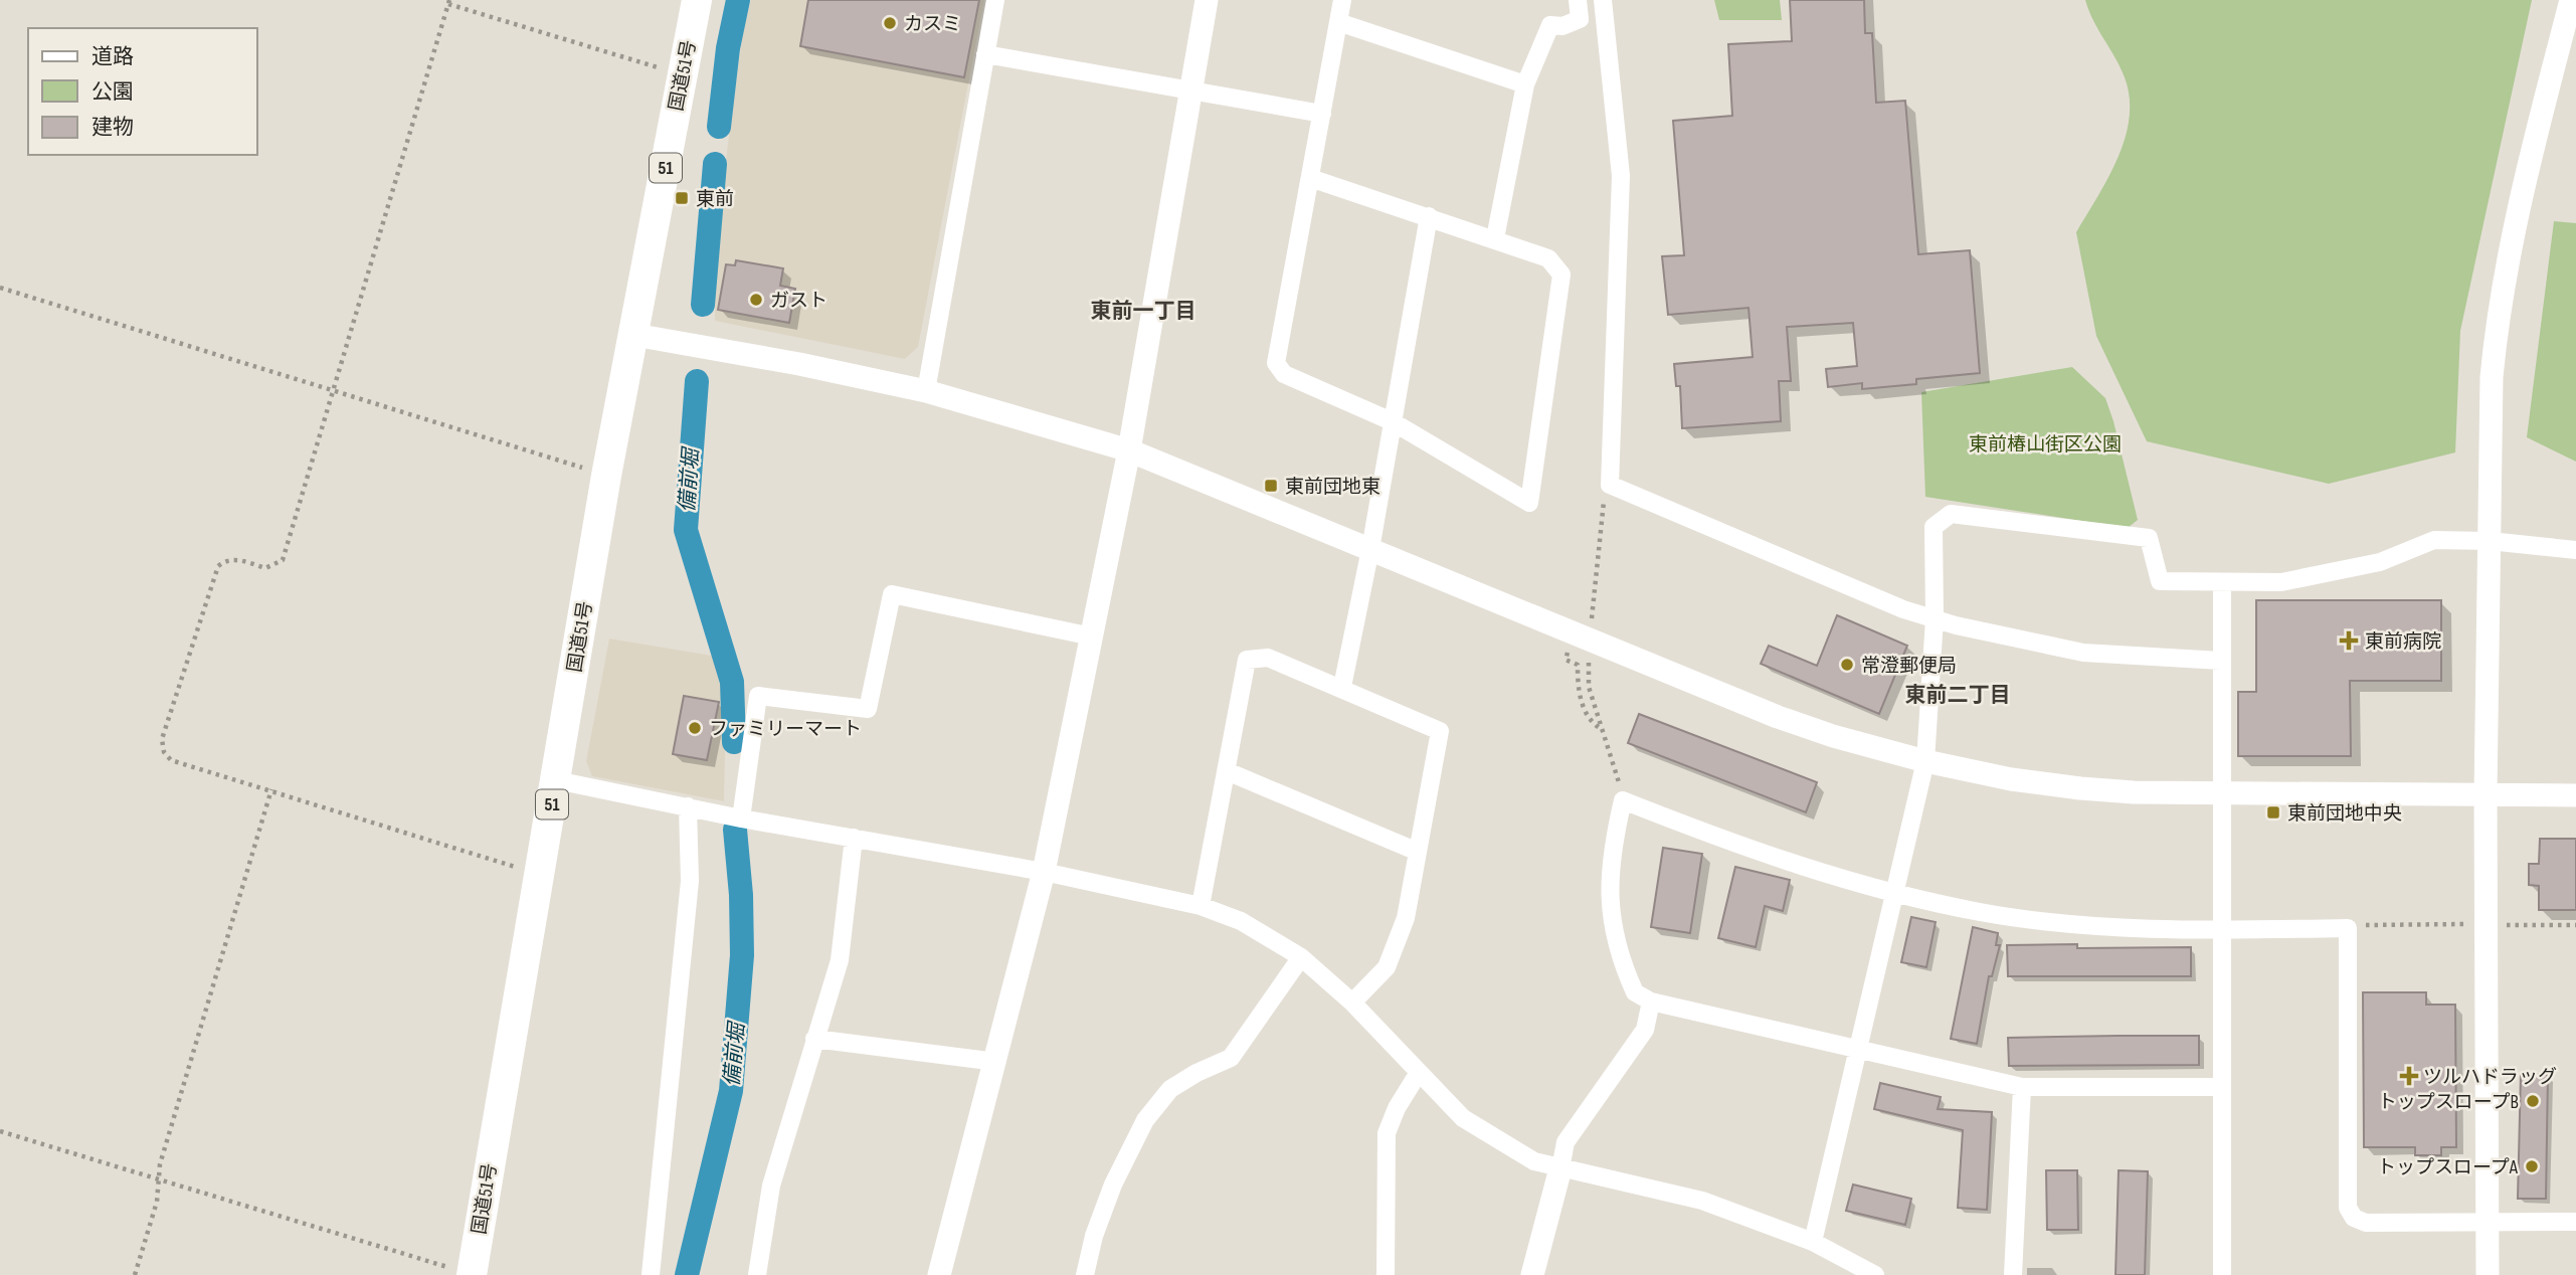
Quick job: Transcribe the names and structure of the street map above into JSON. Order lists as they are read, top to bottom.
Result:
{
  "streets": {
    "highway": ["国道51号", "51"]
  },
  "districts": ["東前一丁目", "東前二丁目"],
  "water": ["備前堀"],
  "parks": ["東前椿山街区公園"],
  "places": {
    "other": [
      "カスミ",
      "ガスト",
      "常澄郵便局",
      "ファミリーマート",
      "トップスロープB",
      "トップスロープA"
    ],
    "transit": ["東前", "東前団地東", "東前団地中央"],
    "health": ["東前病院", "ツルハドラッグ"]
  },
  "legend": ["道路", "公園", "建物"]
}
